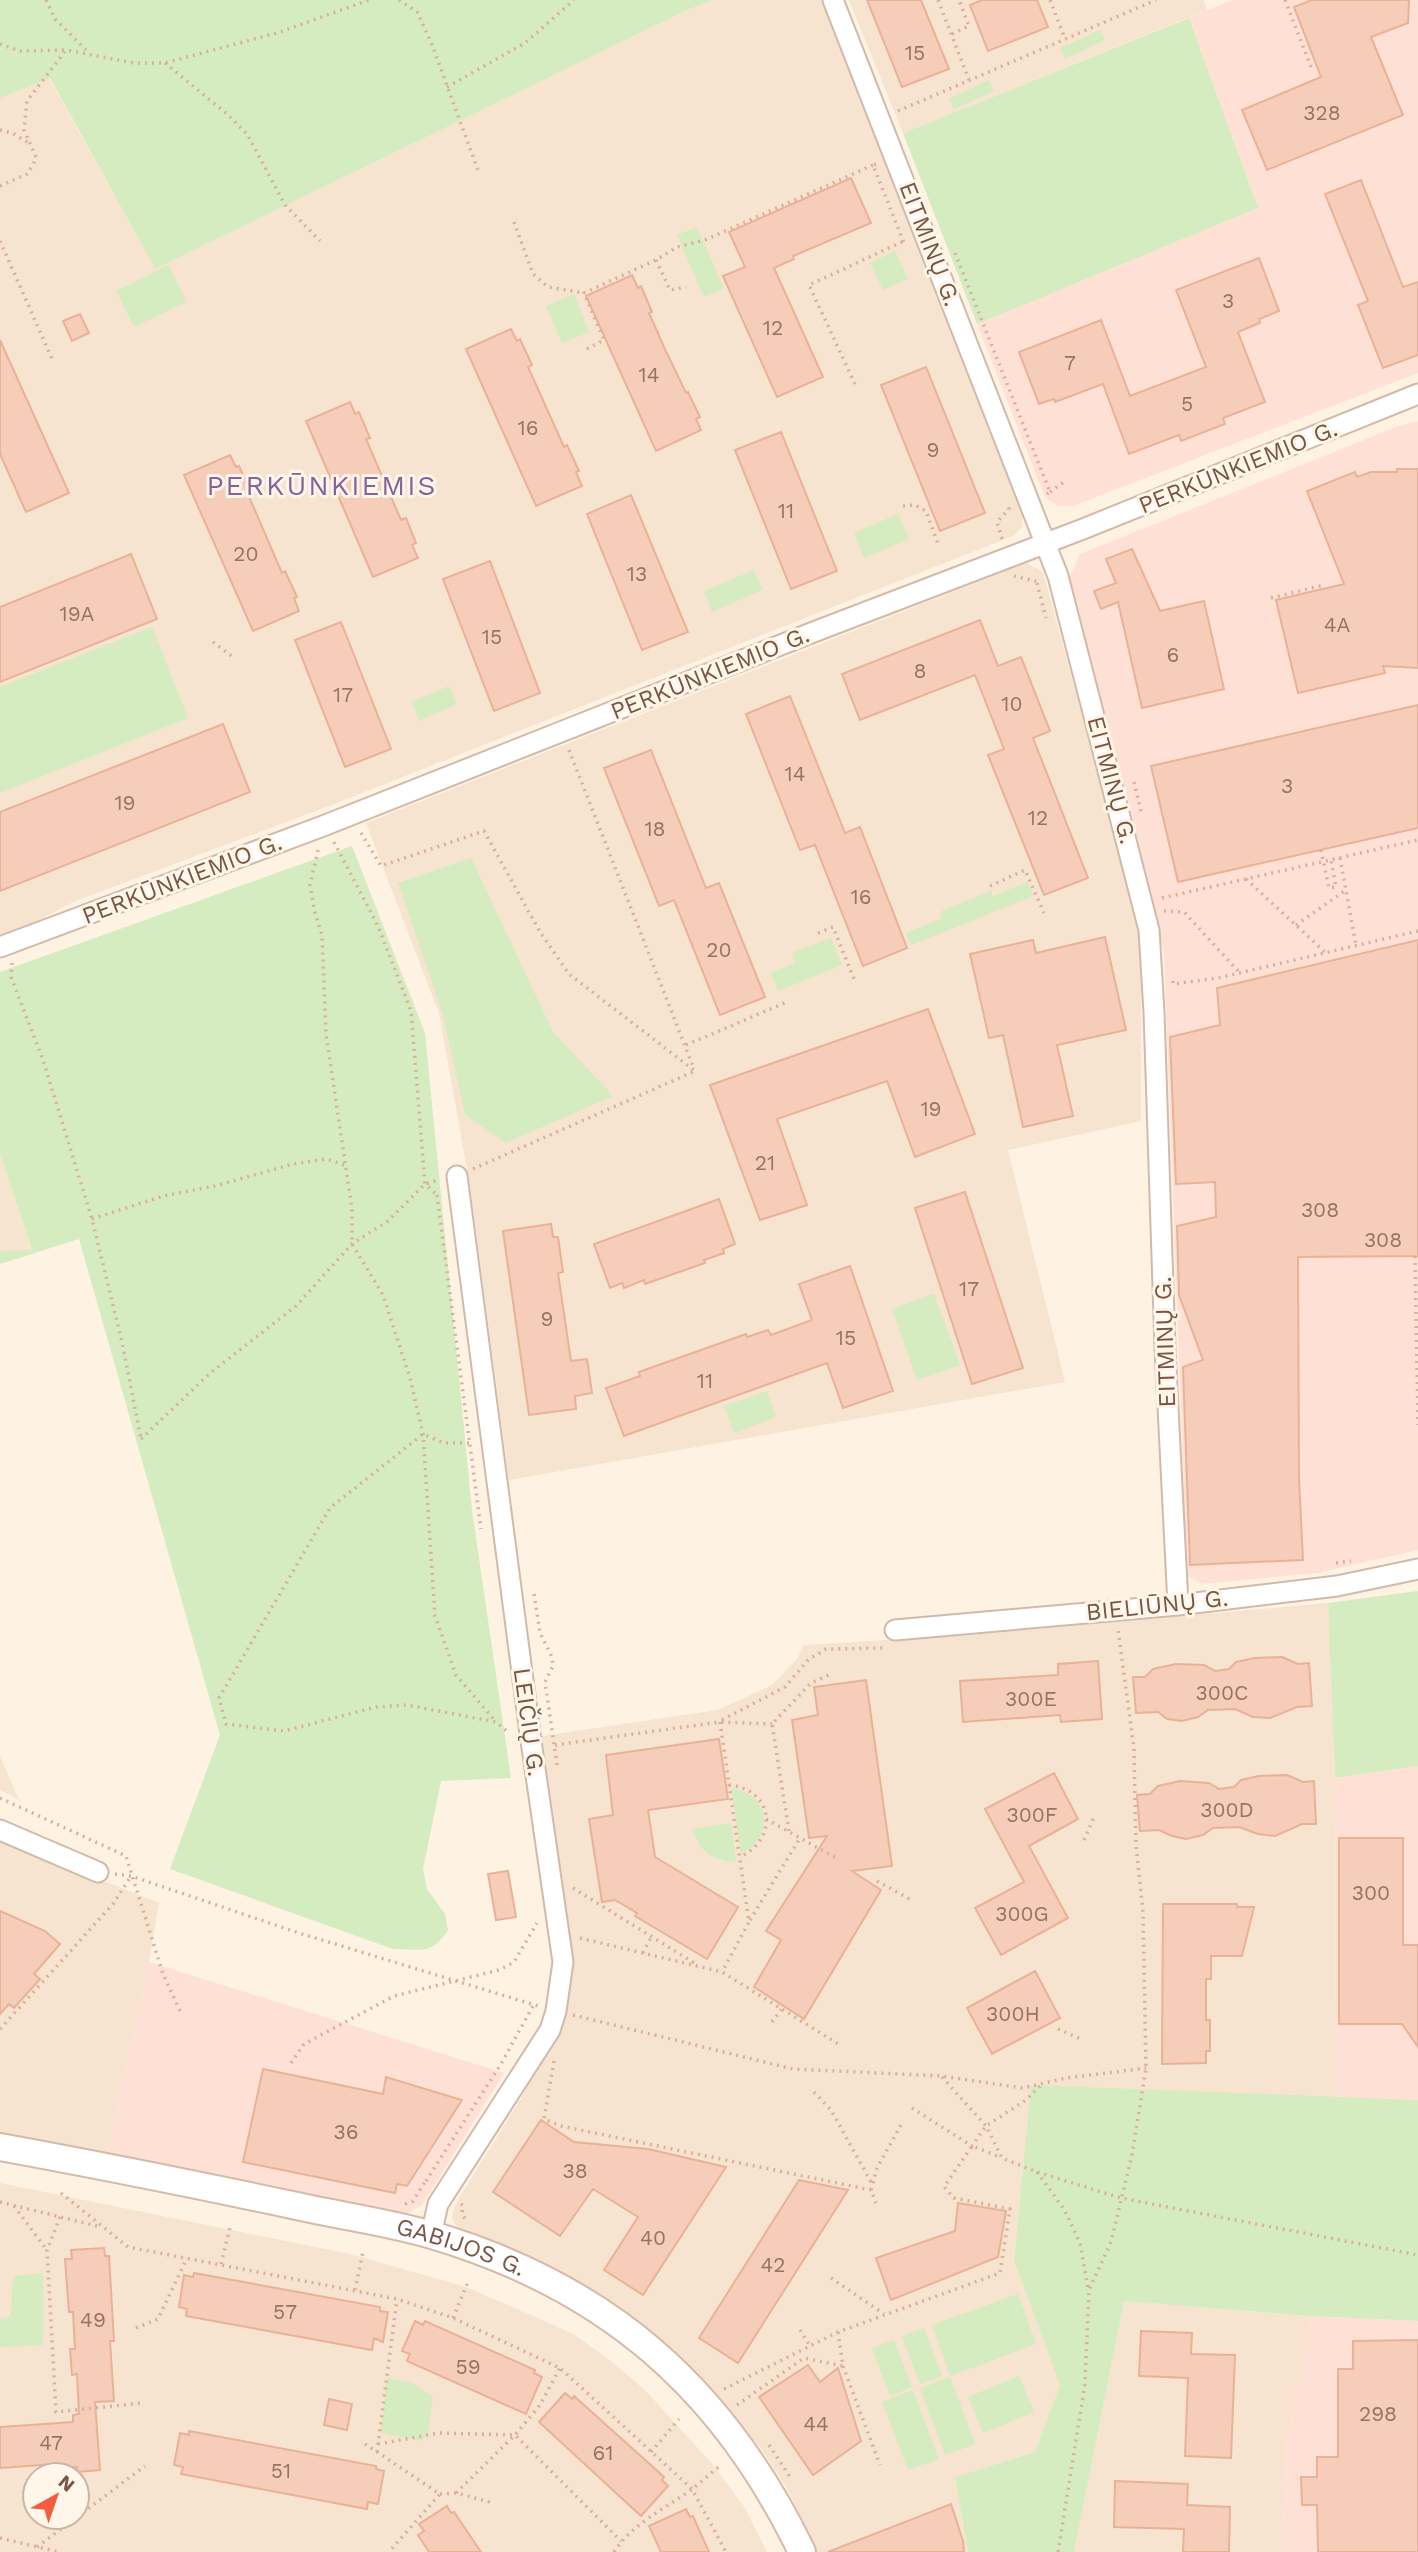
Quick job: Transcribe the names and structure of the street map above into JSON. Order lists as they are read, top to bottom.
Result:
{
  "streets": {
    "street": [
      "EITMINŲ G.",
      "PERKŪNKIEMIO G.",
      "BIELIŪNŲ G.",
      "LEIČIŲ G.",
      "GABIJOS G."
    ]
  },
  "crossings": [
    ["EITMINŲ G.", "PERKŪNKIEMIO G."],
    ["EITMINŲ G.", "BIELIŪNŲ G."],
    ["LEIČIŲ G.", "GABIJOS G."]
  ],
  "districts": ["PERKŪNKIEMIS"],
  "house_numbers": [
    "15",
    "328",
    "3",
    "12",
    "7",
    "14",
    "5",
    "16",
    "9",
    "11",
    "20",
    "13",
    "19A",
    "4A",
    "15",
    "6",
    "8",
    "17",
    "10",
    "14",
    "3",
    "19",
    "12",
    "18",
    "16",
    "20",
    "19",
    "21",
    "308",
    "308",
    "17",
    "9",
    "15",
    "11",
    "300C",
    "300E",
    "300D",
    "300F",
    "300",
    "300G",
    "300H",
    "36",
    "38",
    "40",
    "42",
    "57",
    "49",
    "59",
    "298",
    "44",
    "47",
    "61",
    "51"
  ],
  "north": "top right"
}
